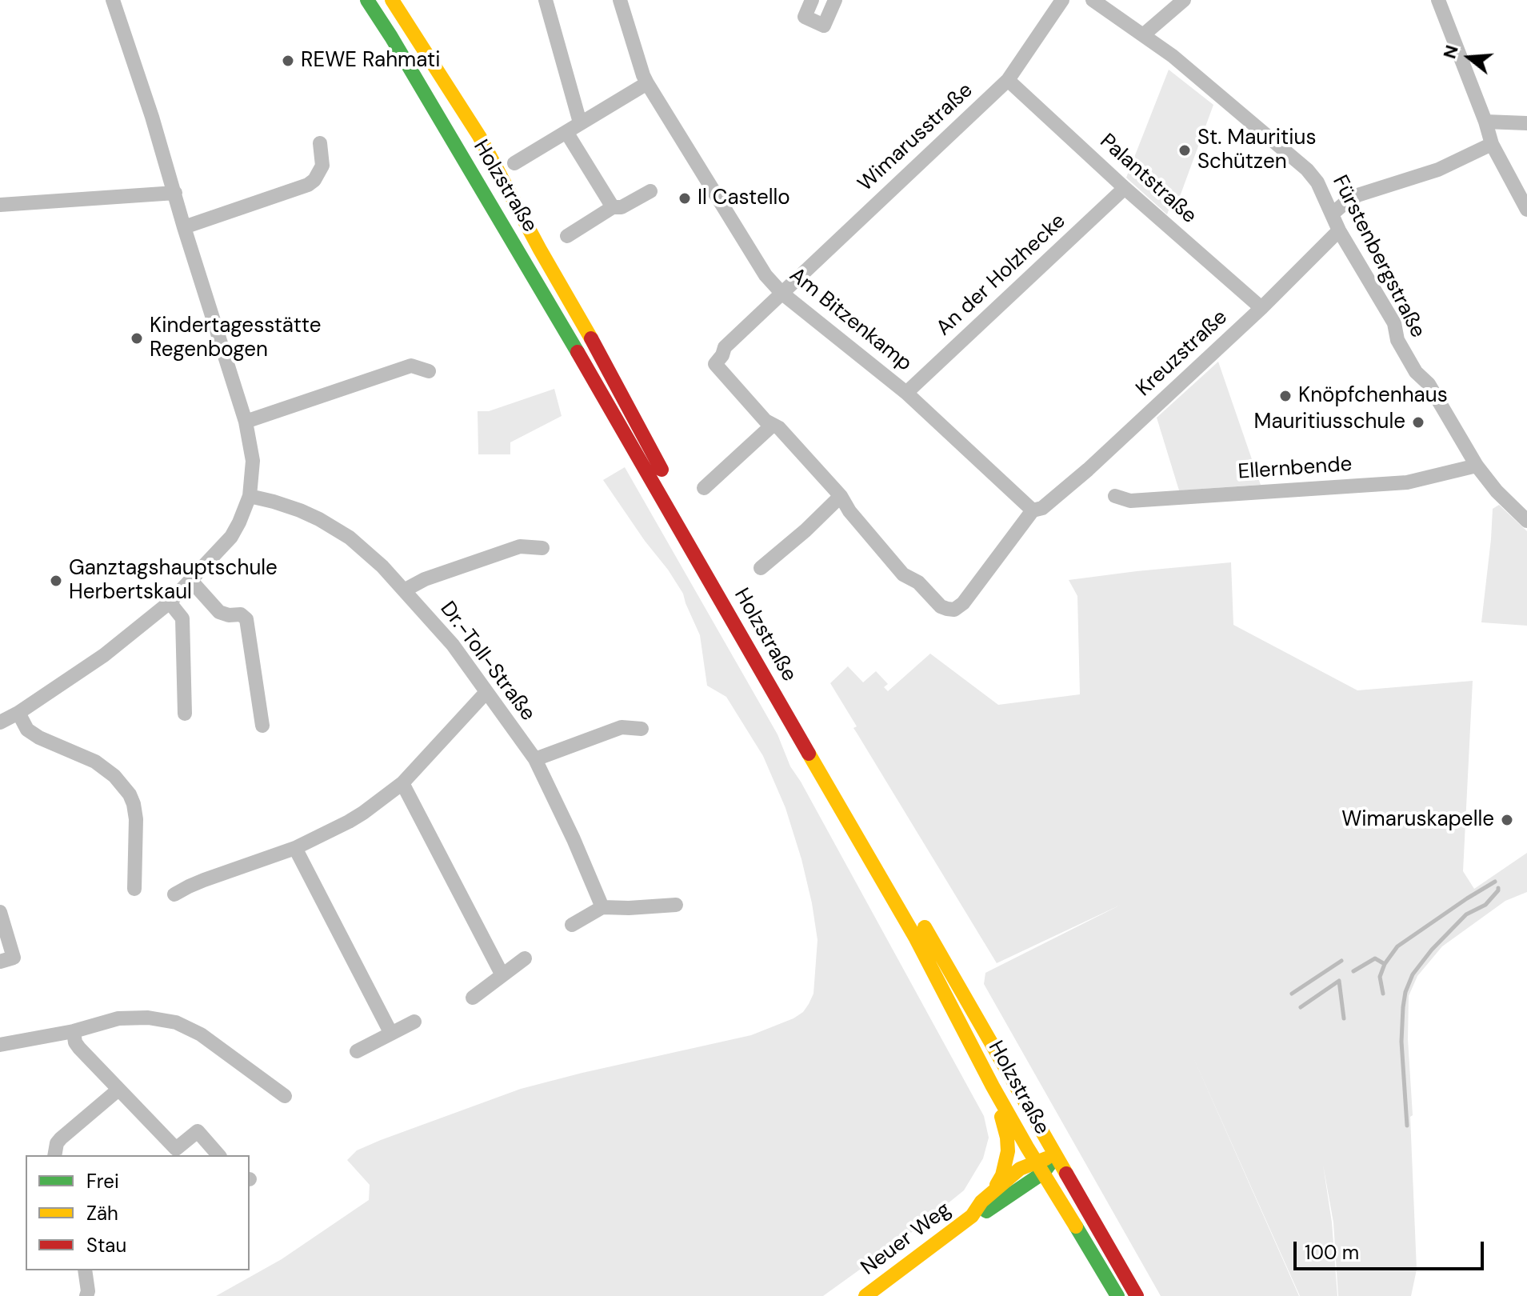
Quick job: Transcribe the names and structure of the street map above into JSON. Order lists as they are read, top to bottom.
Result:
{
  "streets": {
    "main road": ["Holzstraße", "Neuer Weg"],
    "street": [
      "Wimarusstraße",
      "Palantstraße",
      "Fürstenbergstraße",
      "An der Holzhecke",
      "Am Bitzenkamp",
      "Kreuzstraße",
      "Ellernbende",
      "Dr.-Toll-Straße"
    ]
  },
  "crossings": [
    ["Wimarusstraße", "Palantstraße"],
    ["Wimarusstraße", "Am Bitzenkamp"],
    ["Palantstraße", "An der Holzhecke"],
    ["Palantstraße", "Kreuzstraße"],
    ["Holzstraße", "Neuer Weg"],
    ["Fürstenbergstraße", "Kreuzstraße"],
    ["Fürstenbergstraße", "Ellernbende"],
    ["An der Holzhecke", "Am Bitzenkamp"],
    ["Am Bitzenkamp", "Kreuzstraße"]
  ],
  "places": [
    "REWE Rahmati",
    "St. Mauritius Schützen",
    "Il Castello",
    "Kindertagesstätte Regenbogen",
    "Knöpfchenhaus",
    "Mauritiusschule",
    "Ganztagshauptschule Herbertskaul",
    "Wimaruskapelle"
  ],
  "legend": ["Frei", "Zäh", "Stau"],
  "scale_bar": "100 m",
  "north": "left"
}
